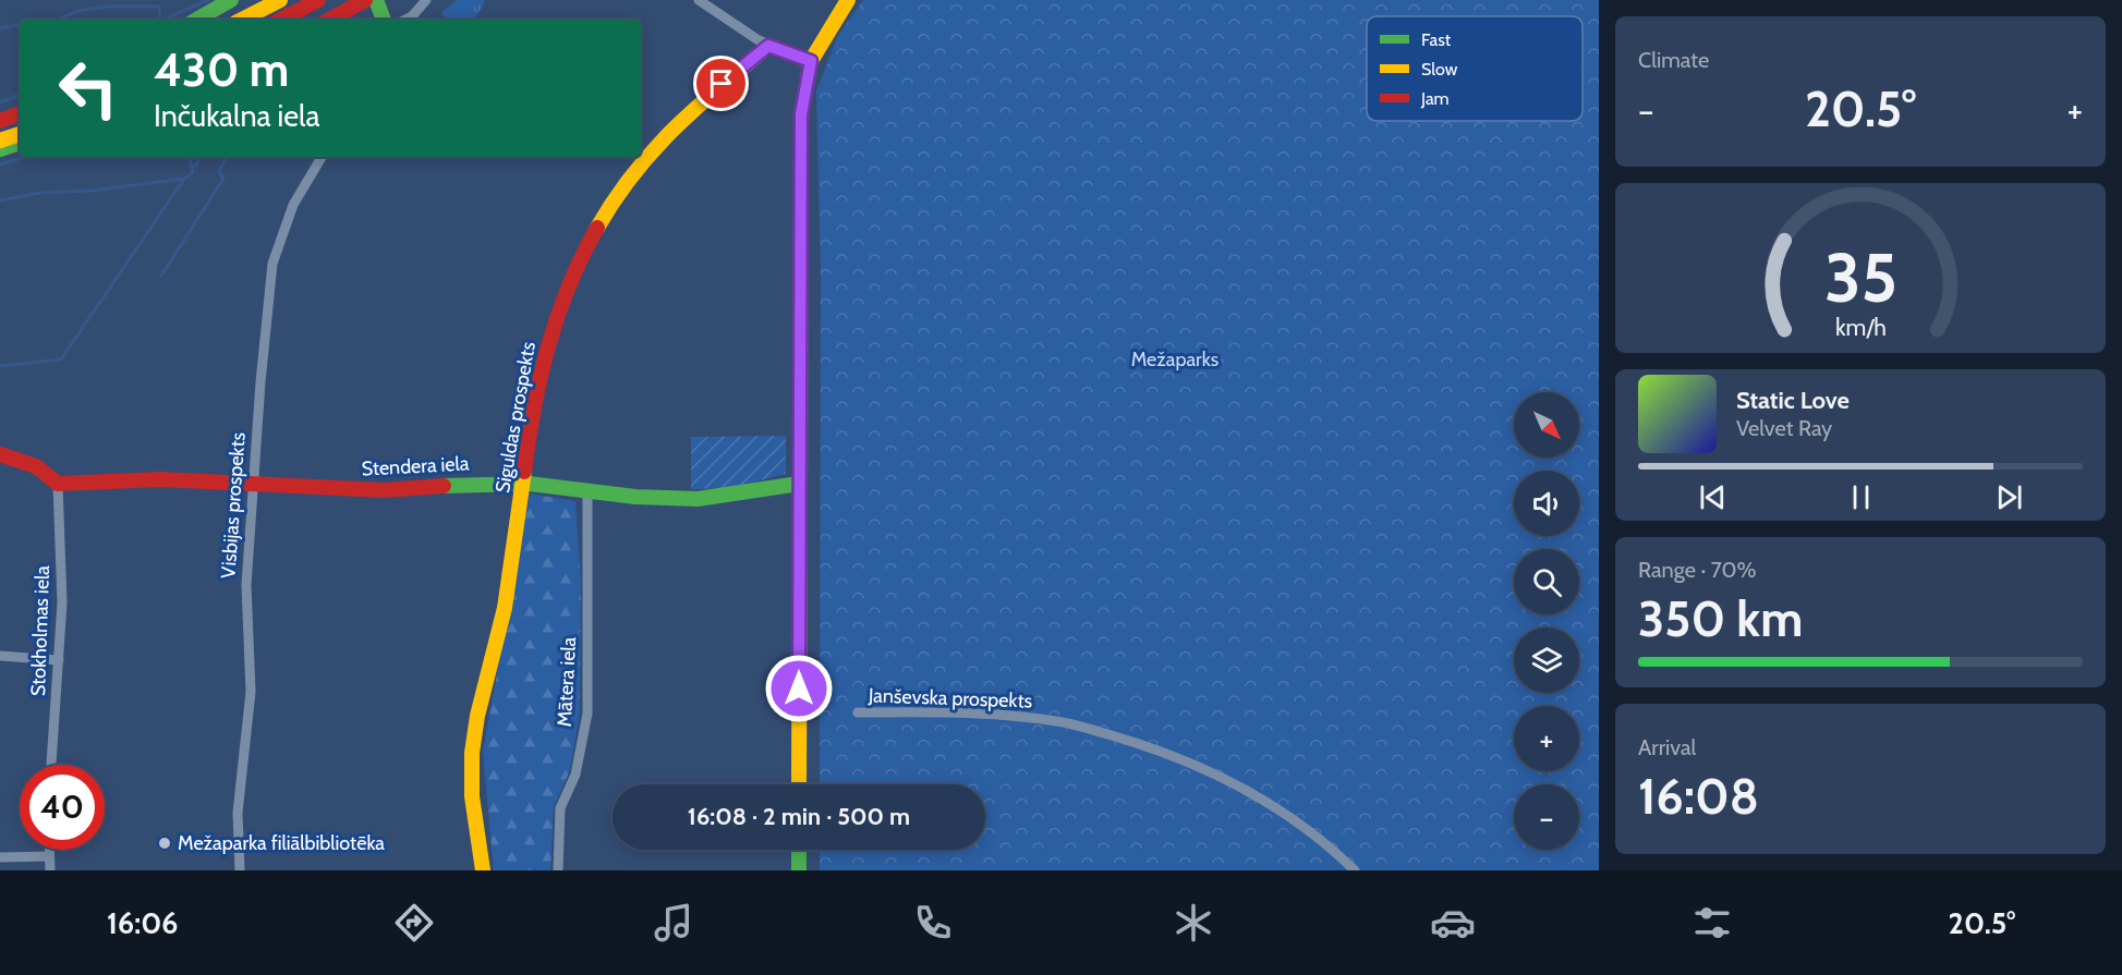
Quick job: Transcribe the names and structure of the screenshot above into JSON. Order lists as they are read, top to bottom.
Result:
{
  "streets": {
    "street": [
      "Siguldas prospekts",
      "Stendera iela",
      "Visbijas prospekts",
      "Stokholmas iela",
      "Mātera iela",
      "Janševska prospekts"
    ]
  },
  "crossings": [
    ["Siguldas prospekts", "Stendera iela"],
    ["Stendera iela", "Visbijas prospekts"],
    ["Stendera iela", "Stokholmas iela"],
    ["Stendera iela", "Mātera iela"]
  ],
  "parks": ["Mežaparks"],
  "places": ["Mežaparka filiālbibliotēka"],
  "legend": ["Fast", "Slow", "Jam"],
  "north": "bottom right",
  "page": {
    "tile": [
      "Climate",
      ["Range · 70%", "350 km"],
      ["Arrival", "16:08"]
    ],
    "turn": ["430 m", "Inčukalna iela"],
    "heat": ["−", "20.5°", "+"],
    "song": ["Static Love", "Velvet Ray"],
    "map_buttons": ["+", "−"],
    "limit": "40",
    "trip": "16:08 · 2 min · 500 m",
    "tabs": ["16:06", "20.5°"],
    "gauge": ["35", "km/h"]
  }
}
